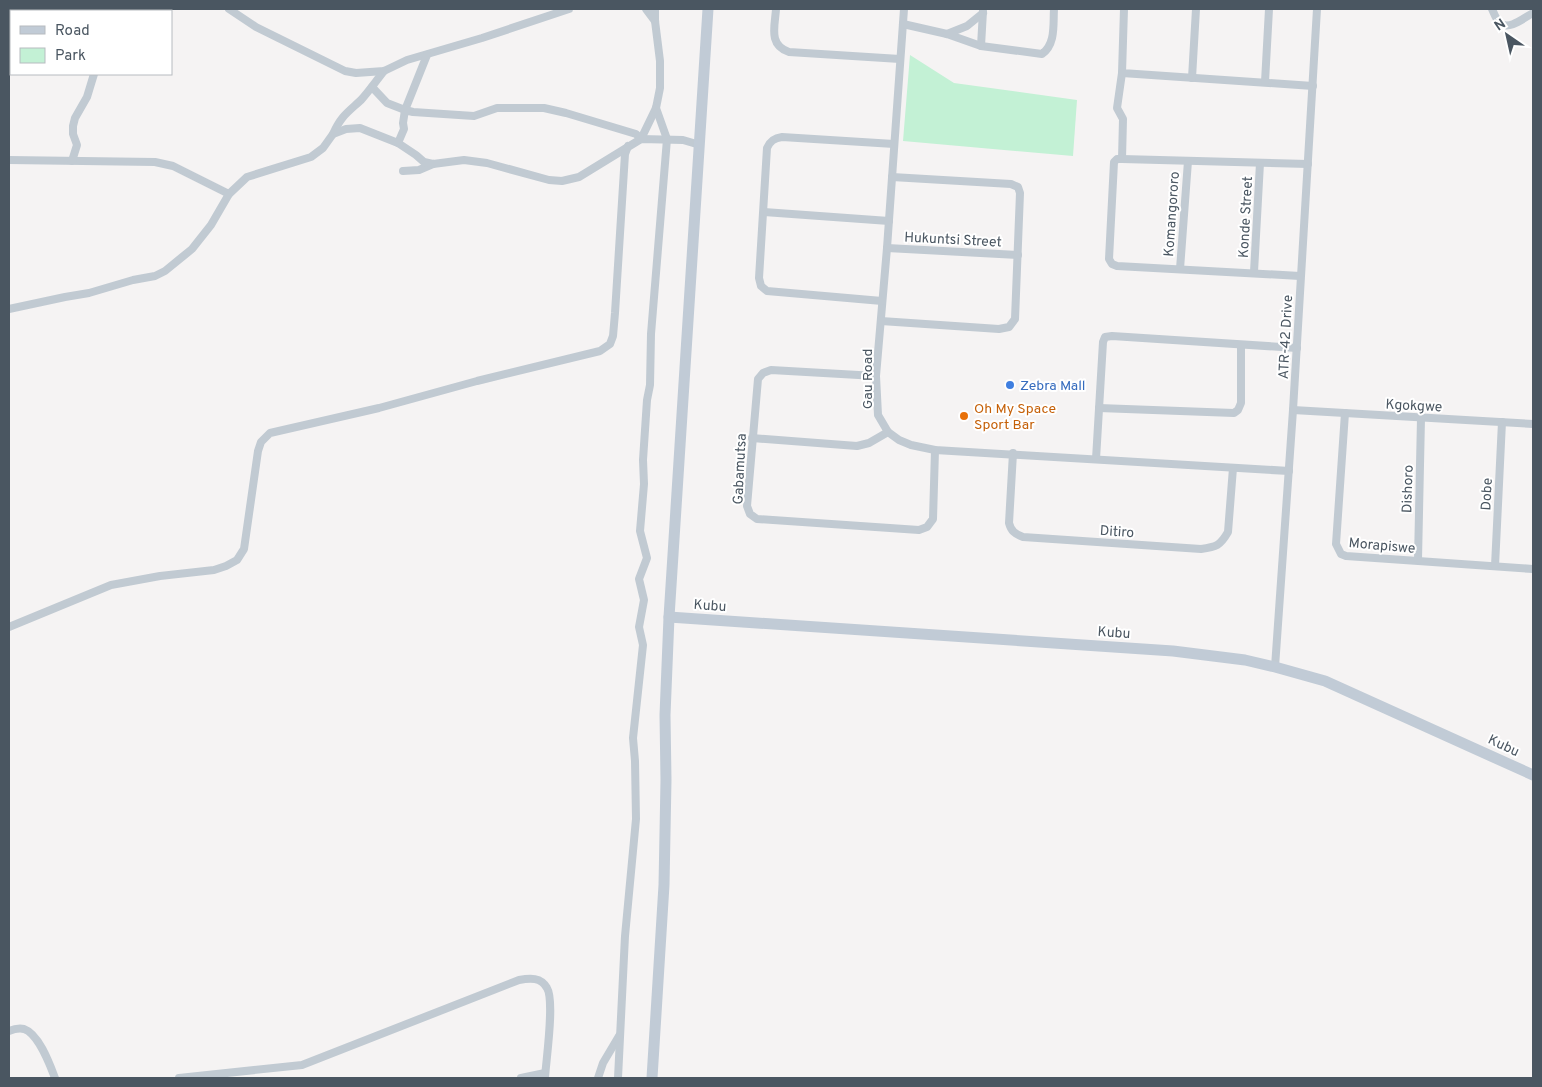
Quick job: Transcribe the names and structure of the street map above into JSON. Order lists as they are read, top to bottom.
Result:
{
  "streets": {
    "main road": ["Kubu"],
    "street": [
      "Komangororo",
      "Konde Street",
      "Hukuntsi Street",
      "ATR-42 Drive",
      "Gau Road",
      "Kgokgwe",
      "Gabamutsa",
      "Dishoro",
      "Dobe",
      "Ditiro",
      "Morapiswe"
    ]
  },
  "crossings": [
    ["Hukuntsi Street", "Gau Road"],
    ["ATR-42 Drive", "Kgokgwe"],
    ["ATR-42 Drive", "Kubu"],
    ["Gau Road", "Gabamutsa"],
    ["Kgokgwe", "Dishoro"],
    ["Kgokgwe", "Dobe"],
    ["Kgokgwe", "Morapiswe"],
    ["Dishoro", "Morapiswe"],
    ["Dobe", "Morapiswe"]
  ],
  "places": ["Zebra Mall", "Oh My Space Sport Bar"],
  "legend": ["Road", "Park"],
  "north": "top left"
}
